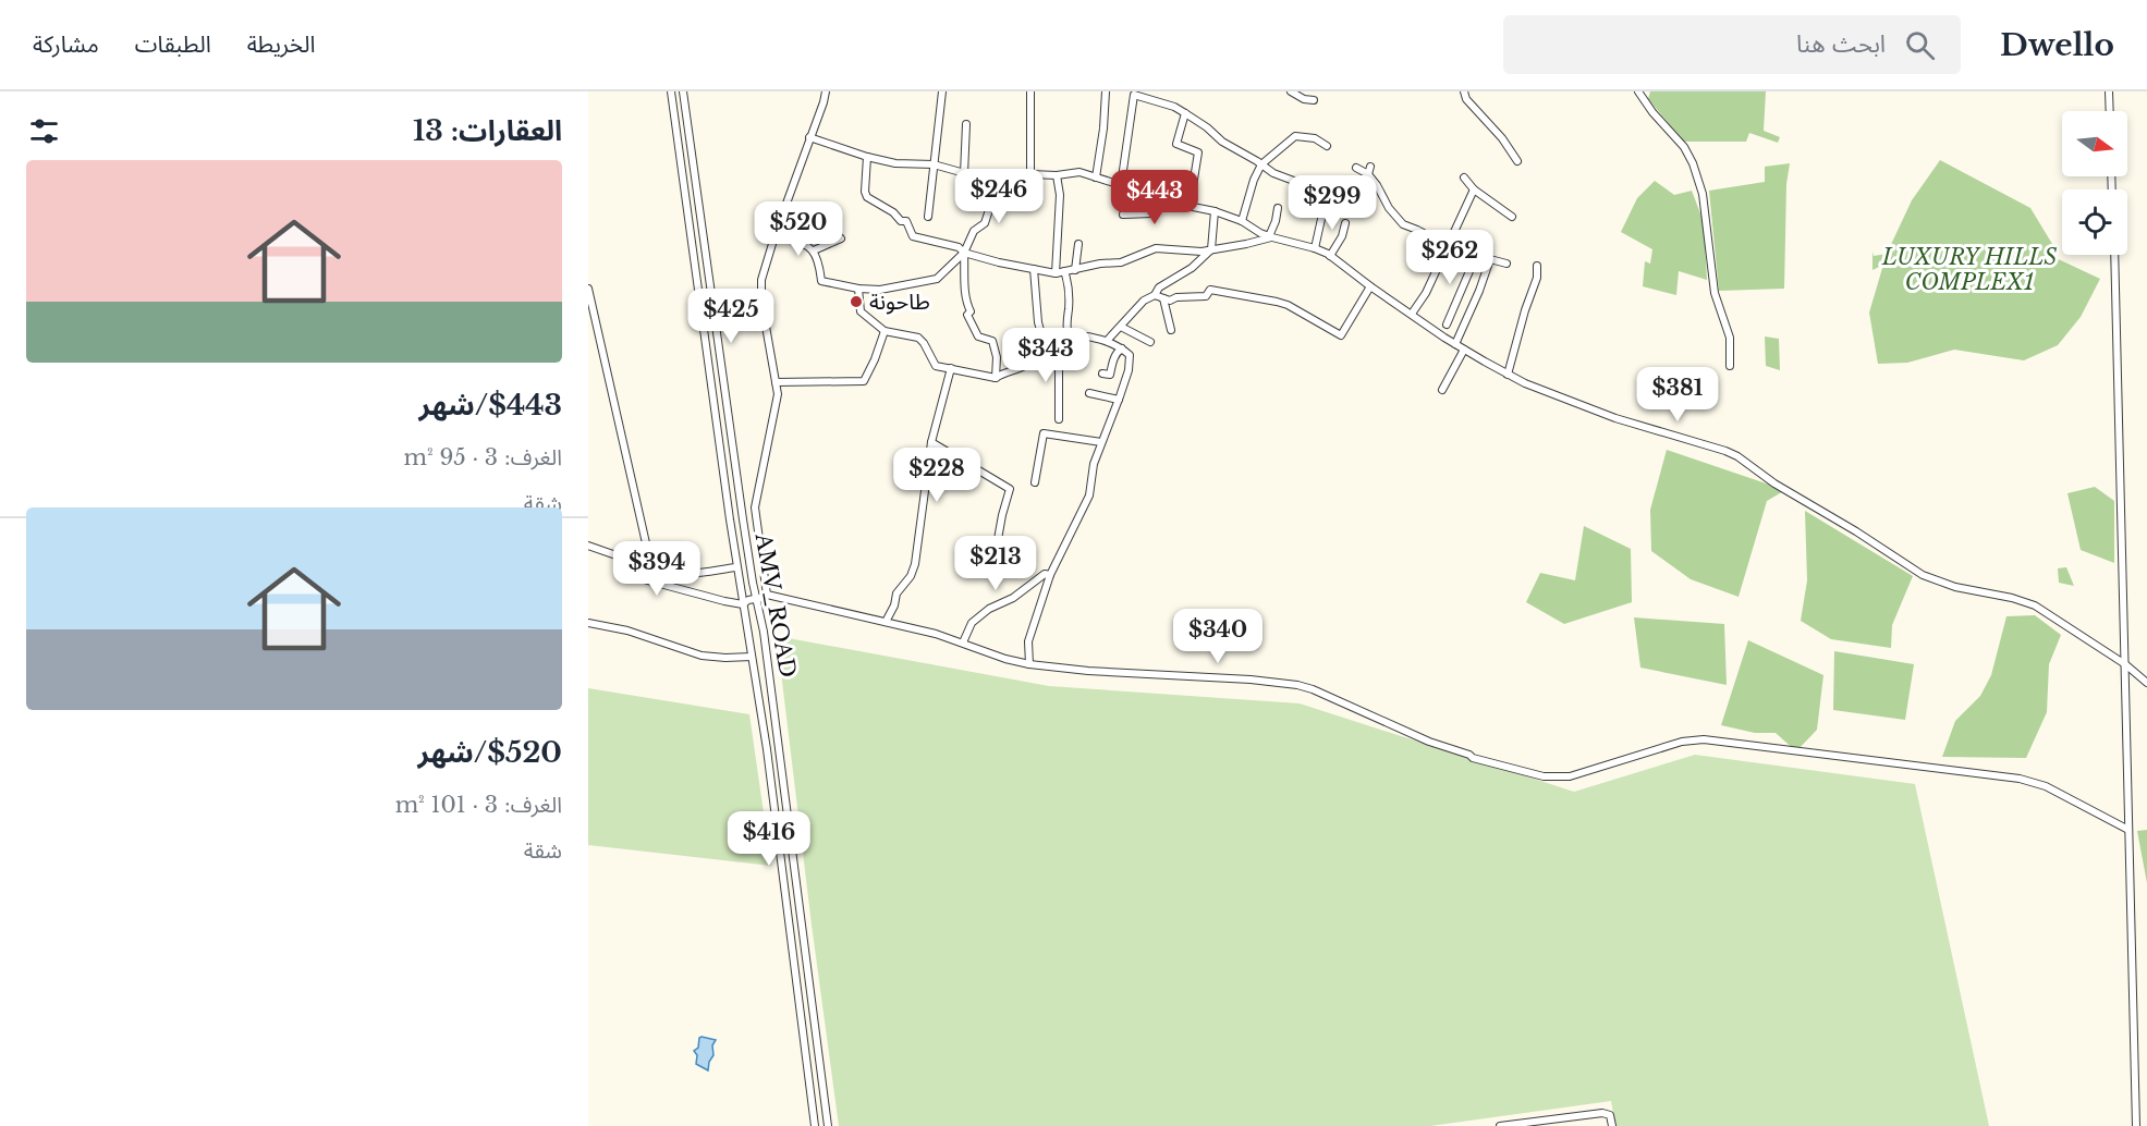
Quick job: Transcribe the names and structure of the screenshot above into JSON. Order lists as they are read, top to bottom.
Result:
{
  "streets": {
    "street": ["AMV_ROAD"]
  },
  "parks": ["LUXURY HILLS COMPLEX1"],
  "places": ["طاحونة"],
  "north": "right",
  "page": {
    "header": "Dwello",
    "search": "ابحث هنا",
    "nav": ["الخريطة", "الطبقات", "مشاركة"],
    "heading": "العقارات: 13",
    "price": [
      "$246",
      "$443",
      "$299",
      "$520",
      "$262",
      "$425",
      "$343",
      "$381",
      "$228",
      "$213",
      "$394",
      "$340",
      "$416"
    ],
    "list": [
      {
        "name": "$443/شهر",
        "note": "الغرف: 3 · 95 m² · شقة"
      },
      {
        "name": "$520/شهر",
        "note": "الغرف: 3 · 101 m² · شقة"
      }
    ]
  }
}
